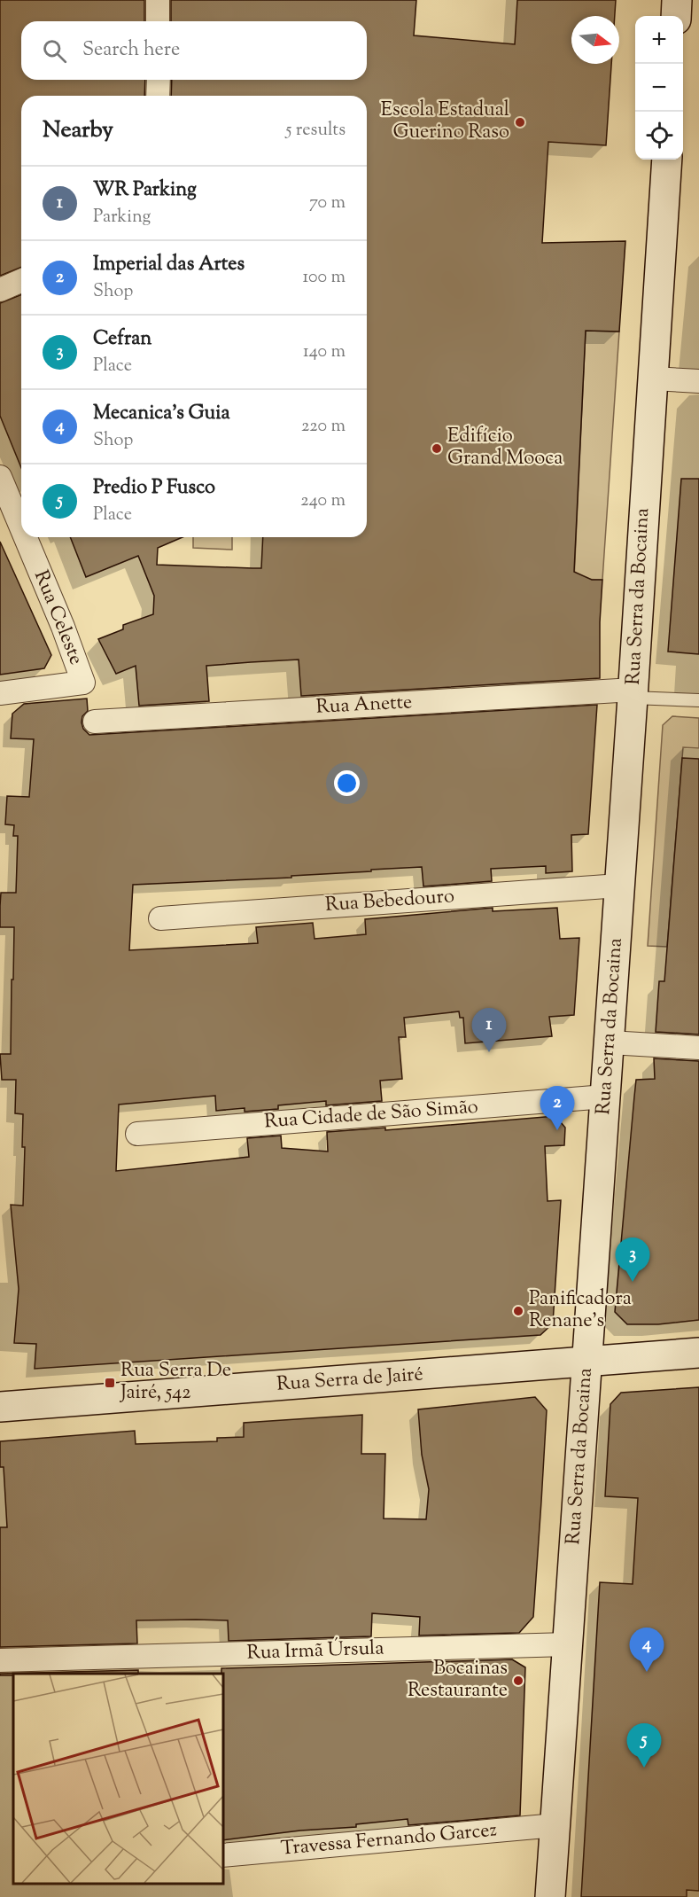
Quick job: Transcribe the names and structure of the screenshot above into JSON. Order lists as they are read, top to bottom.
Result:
{
  "streets": {
    "street": [
      "Rua Serra da Bocaina",
      "Rua Celeste",
      "Rua Anette",
      "Rua Bebedouro",
      "Rua Cidade de São Simão",
      "Rua Serra de Jairé",
      "Rua Irmã Úrsula",
      "Travessa Fernando Garcez"
    ]
  },
  "crossings": [
    ["Rua Serra da Bocaina", "Rua Anette"],
    ["Rua Serra da Bocaina", "Rua Bebedouro"],
    ["Rua Serra da Bocaina", "Rua Cidade de São Simão"],
    ["Rua Serra da Bocaina", "Rua Serra de Jairé"],
    ["Rua Serra da Bocaina", "Rua Irmã Úrsula"],
    ["Rua Serra da Bocaina", "Travessa Fernando Garcez"]
  ],
  "places": {
    "other": [
      "Escola Estadual Guerino Raso",
      "Edifício Grand Mooca",
      "Panificadora Renane's",
      "Bocainas Restaurante"
    ],
    "transit": ["Rua Serra De Jairé, 542"]
  },
  "north": "right",
  "page": {
    "map_buttons": ["+", "−"],
    "search": "Search here",
    "heading": ["Nearby", "5 results"],
    "list": [
      {
        "mark": "1",
        "name": "WR Parking",
        "note": "Parking",
        "value": "70 m"
      },
      {
        "mark": "2",
        "name": "Imperial das Artes",
        "note": "Shop",
        "value": "100 m"
      },
      {
        "mark": "3",
        "name": "Cefran",
        "note": "Place",
        "value": "140 m"
      },
      {
        "mark": "4",
        "name": "Mecanica's Guia",
        "note": "Shop",
        "value": "220 m"
      },
      {
        "mark": "5",
        "name": "Predio P Fusco",
        "note": "Place",
        "value": "240 m"
      }
    ],
    "pins": [
      "1",
      "2",
      "3",
      "4",
      "5"
    ]
  }
}
